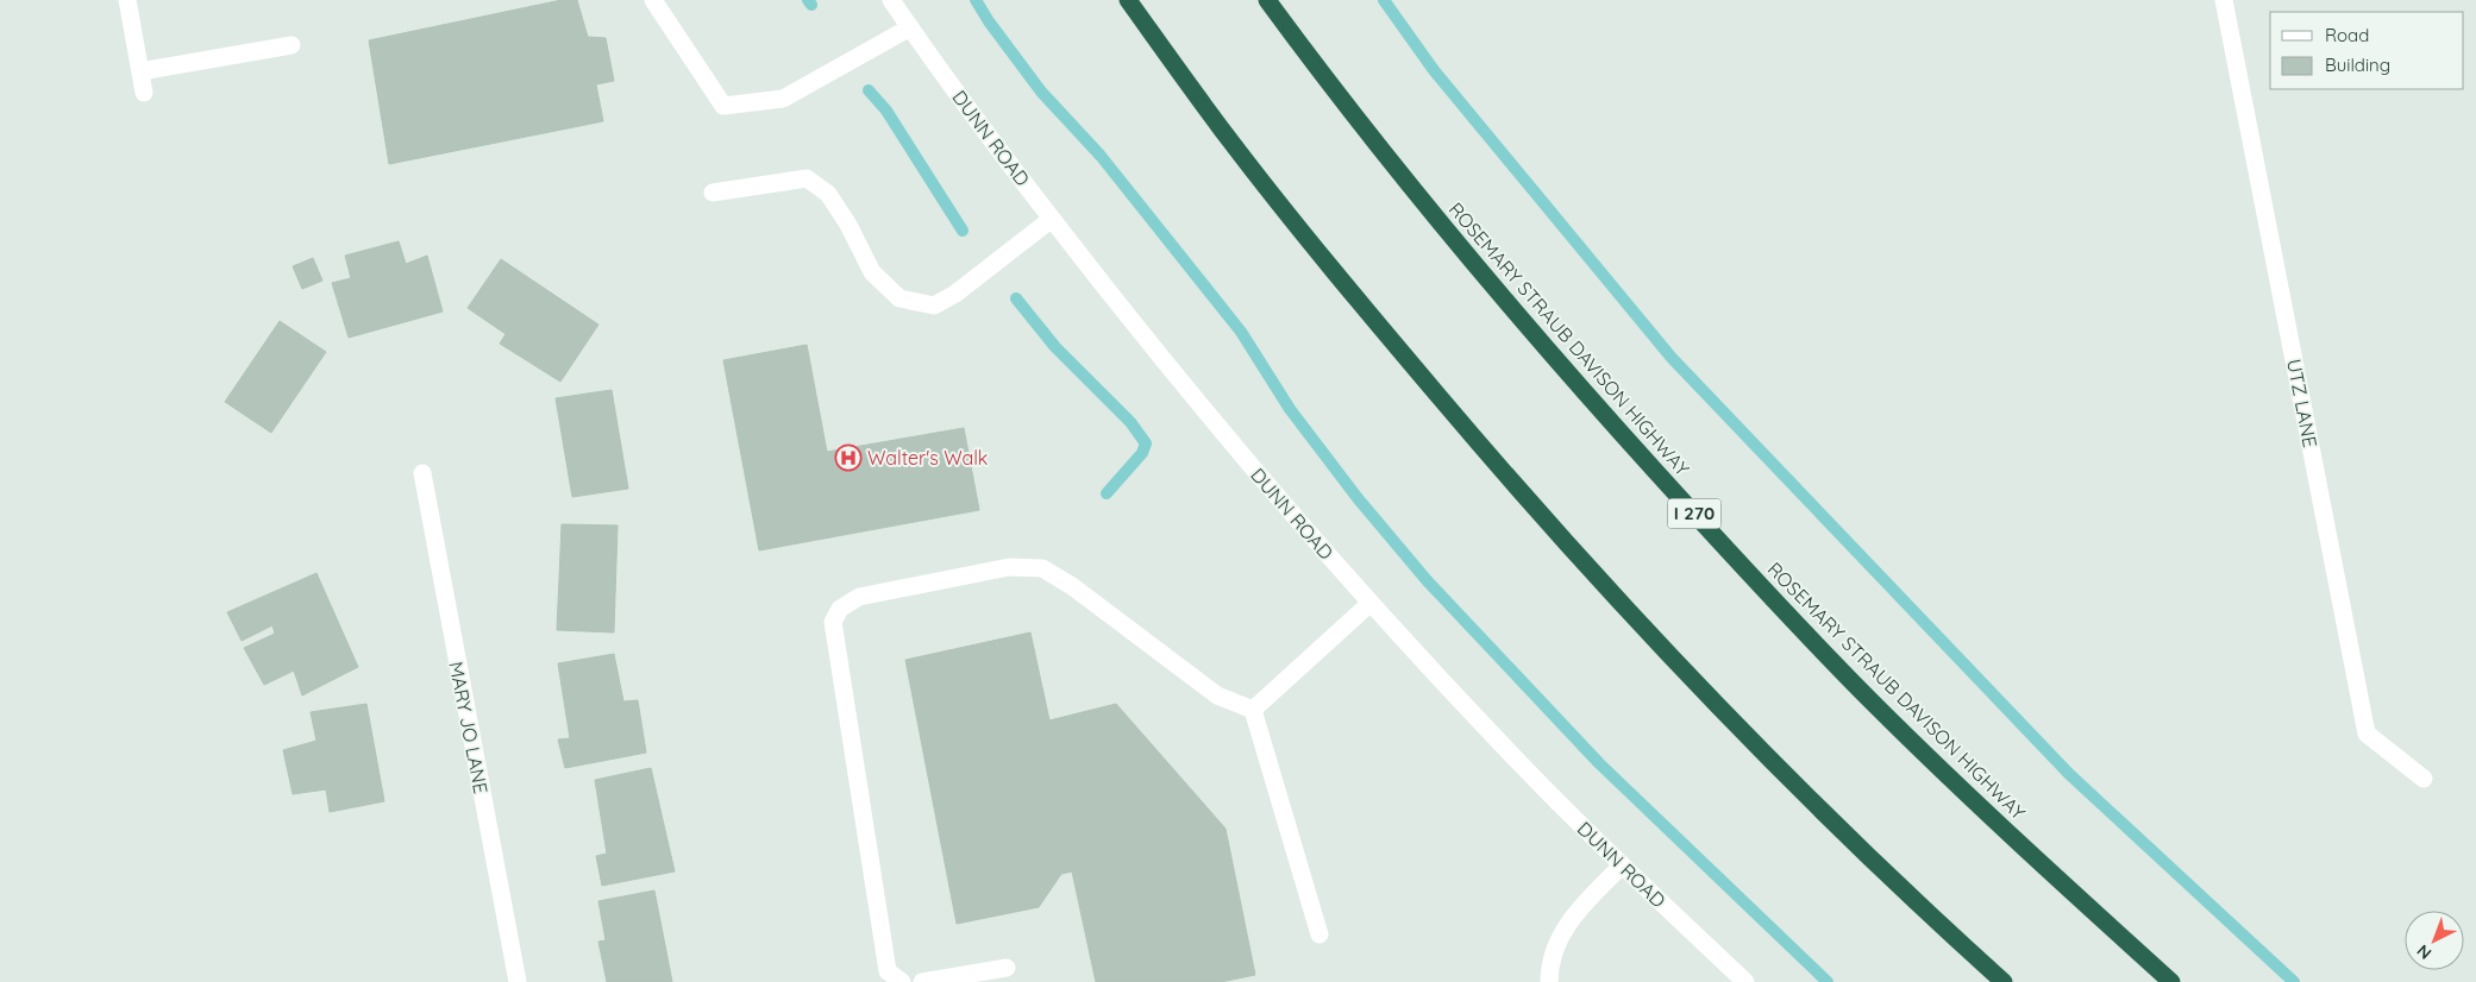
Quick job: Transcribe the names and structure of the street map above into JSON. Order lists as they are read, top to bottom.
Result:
{
  "streets": {
    "highway": ["ROSEMARY STRAUB DAVISON HIGHWAY", "I 270"],
    "street": ["DUNN ROAD", "UTZ LANE", "MARY JO LANE"]
  },
  "places": {
    "hospital": ["Walter's Walk"]
  },
  "legend": ["Road", "Building"],
  "north": "bottom left"
}
